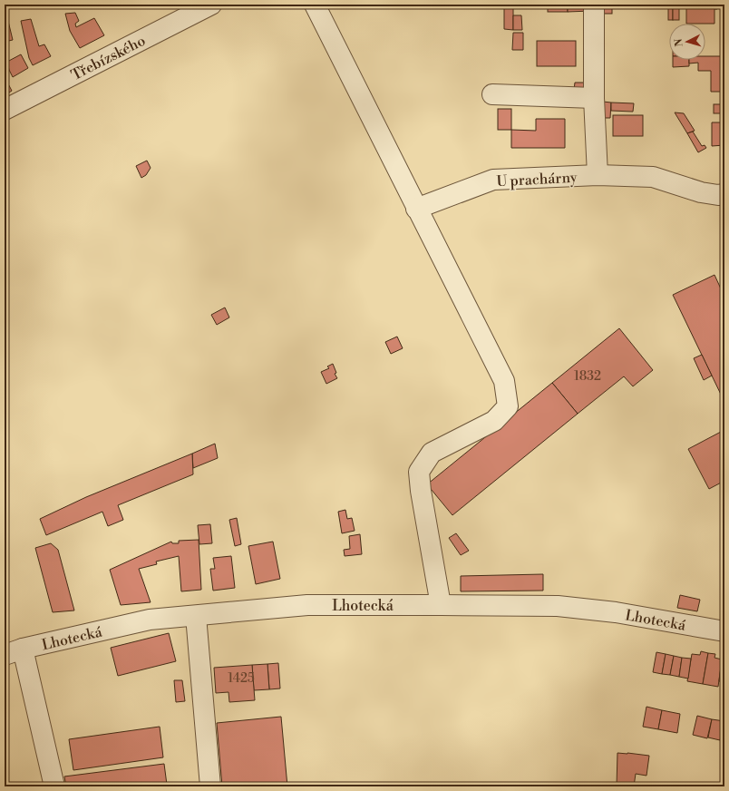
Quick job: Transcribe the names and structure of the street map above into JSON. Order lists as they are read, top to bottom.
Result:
{
  "streets": {
    "street": ["Třebízského", "U prachárny", "Lhotecká"]
  },
  "house_numbers": ["1832", "1425"],
  "north": "left"
}
